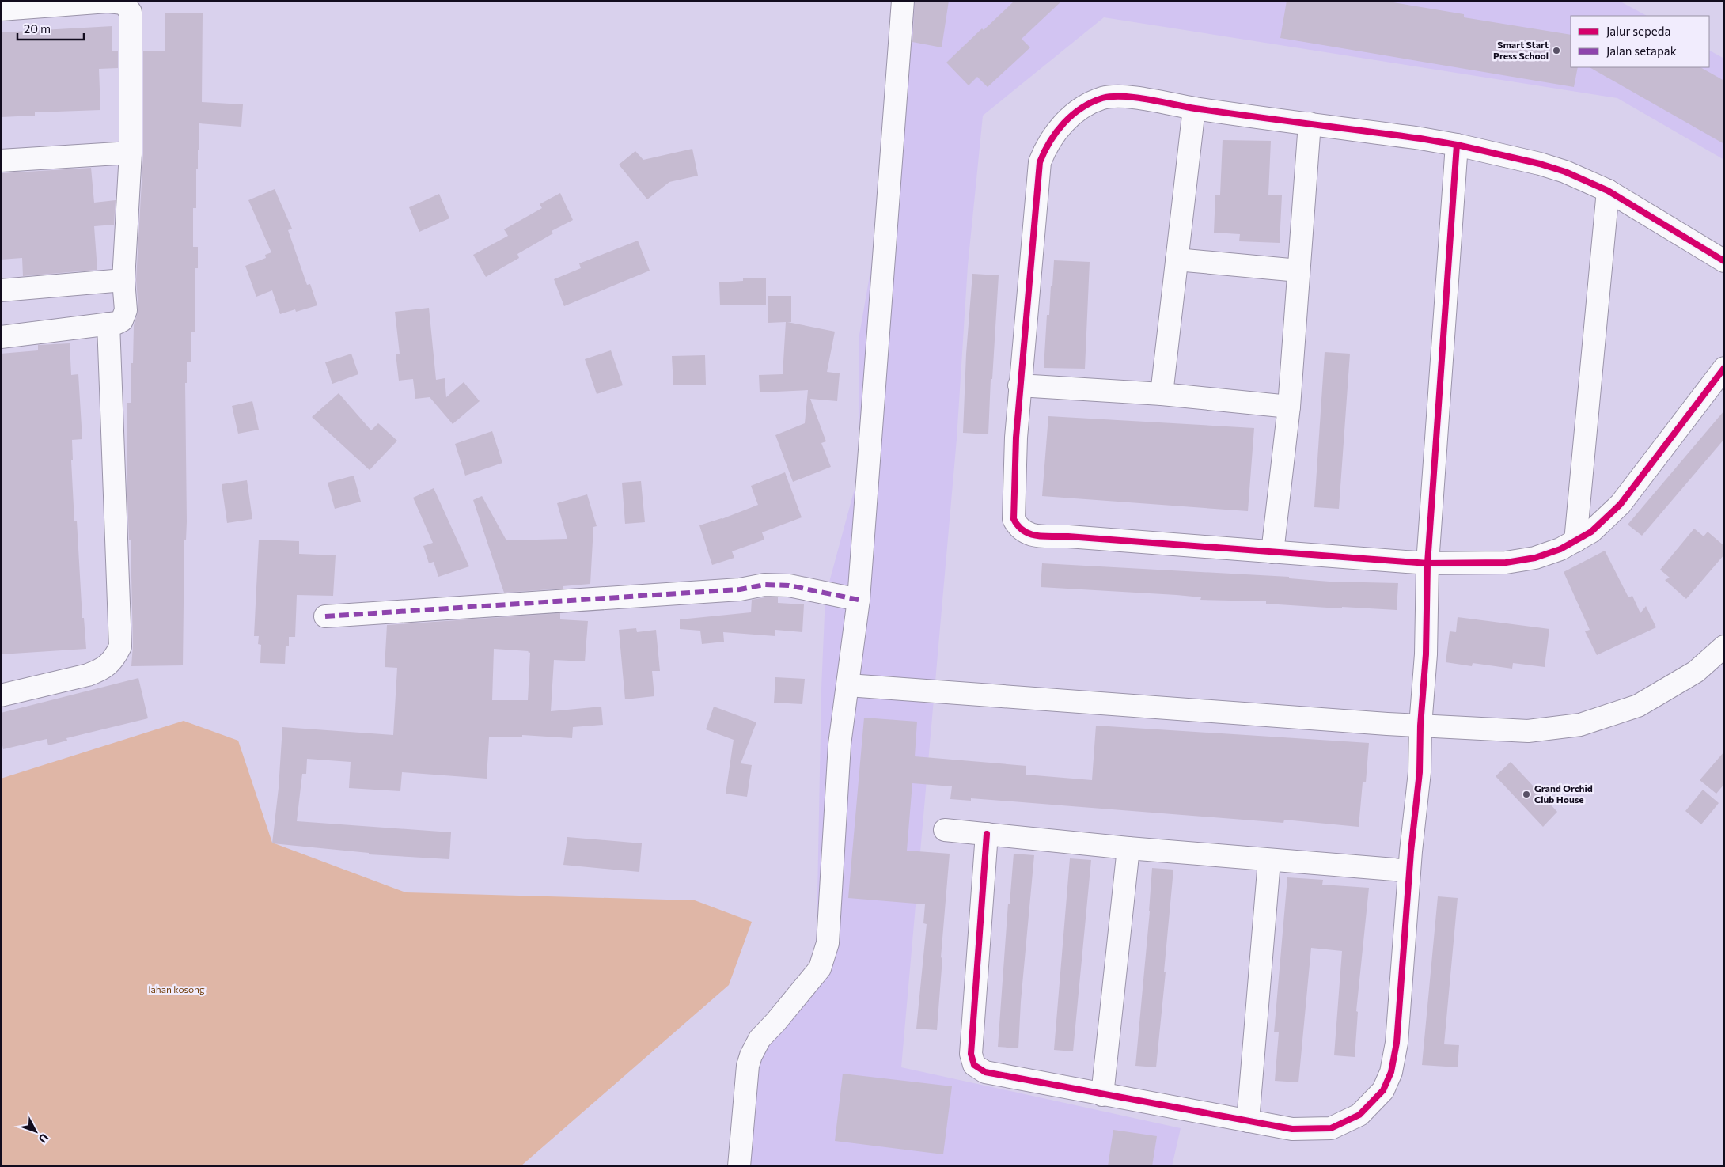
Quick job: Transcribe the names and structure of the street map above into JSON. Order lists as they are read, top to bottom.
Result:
{
  "parks": ["lahan kosong"],
  "places": ["Smart Start Press School", "Grand Orchid Club House"],
  "legend": ["Jalur sepeda", "Jalan setapak"],
  "scale_bar": "20 m",
  "north": "bottom right"
}
